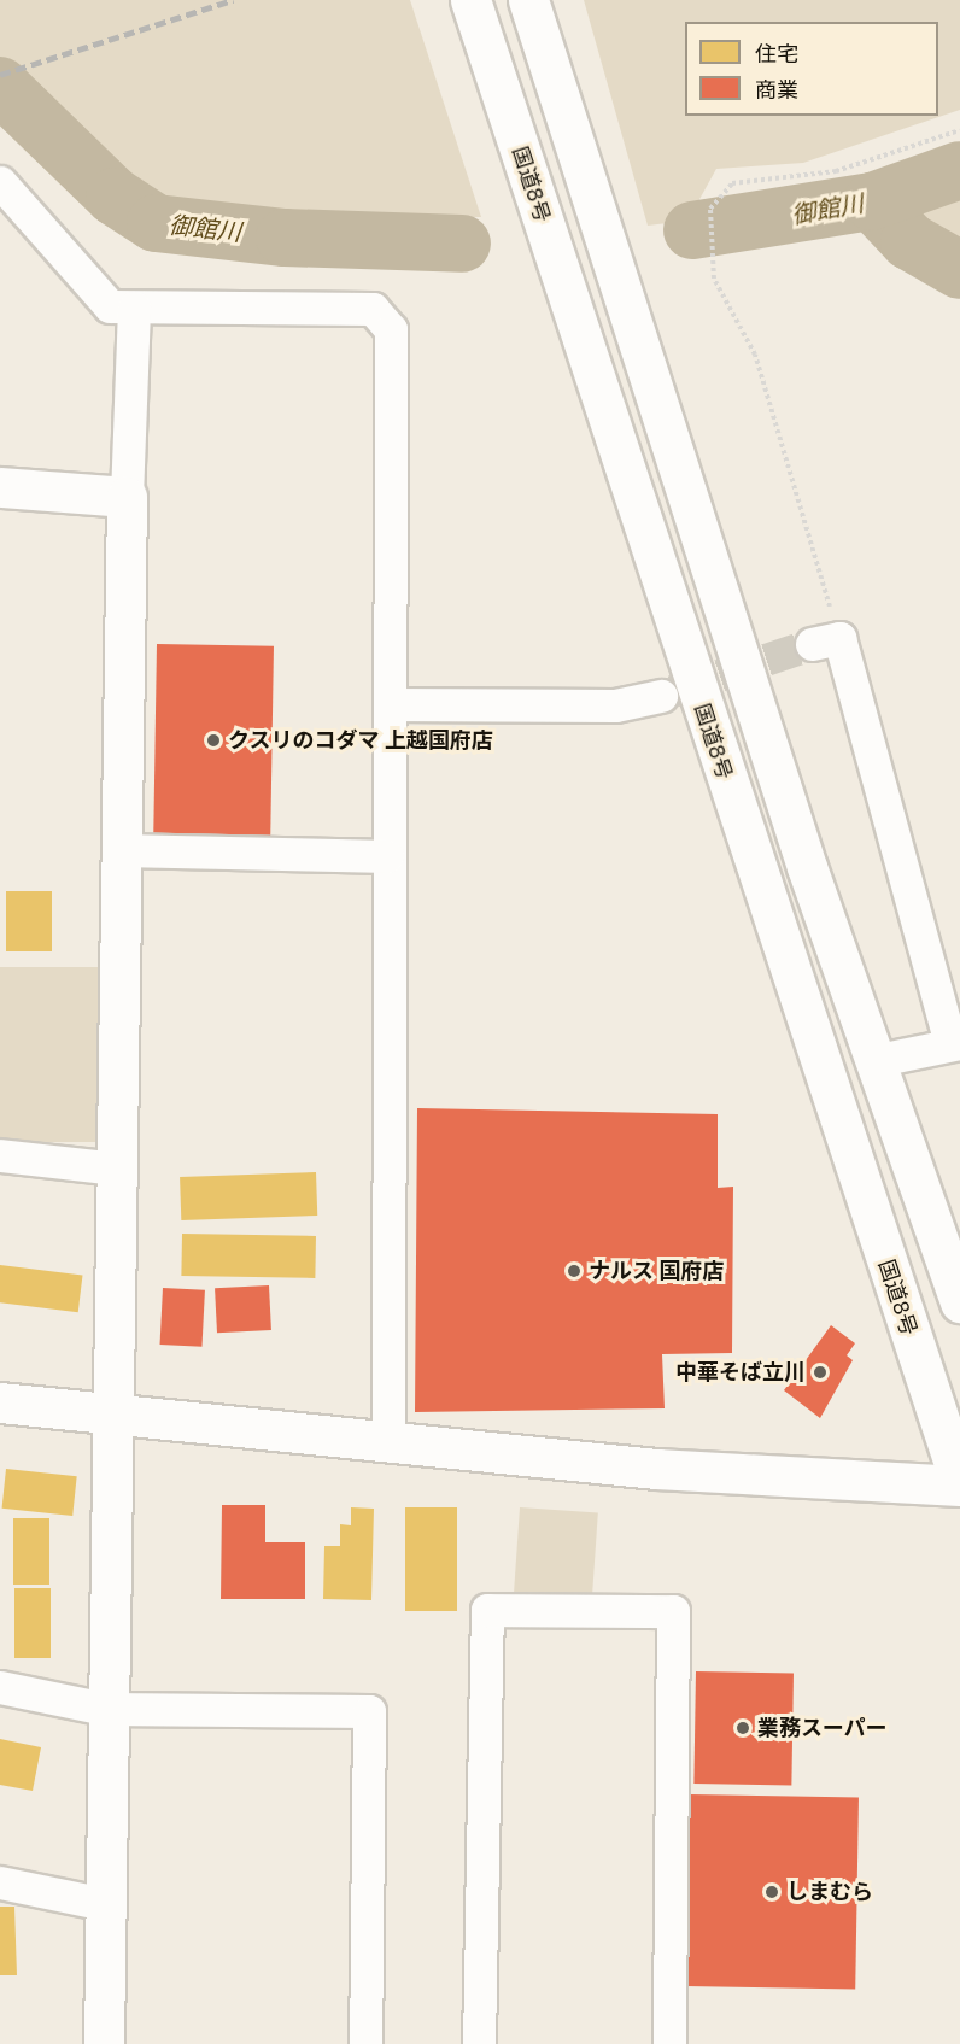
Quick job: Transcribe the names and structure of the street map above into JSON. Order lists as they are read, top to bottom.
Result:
{
  "streets": {
    "main road": ["国道8号"]
  },
  "water": ["御館川"],
  "places": [
    "クスリのコダマ 上越国府店",
    "ナルス 国府店",
    "中華そば立川",
    "業務スーパー",
    "しまむら"
  ],
  "legend": ["住宅", "商業"]
}
